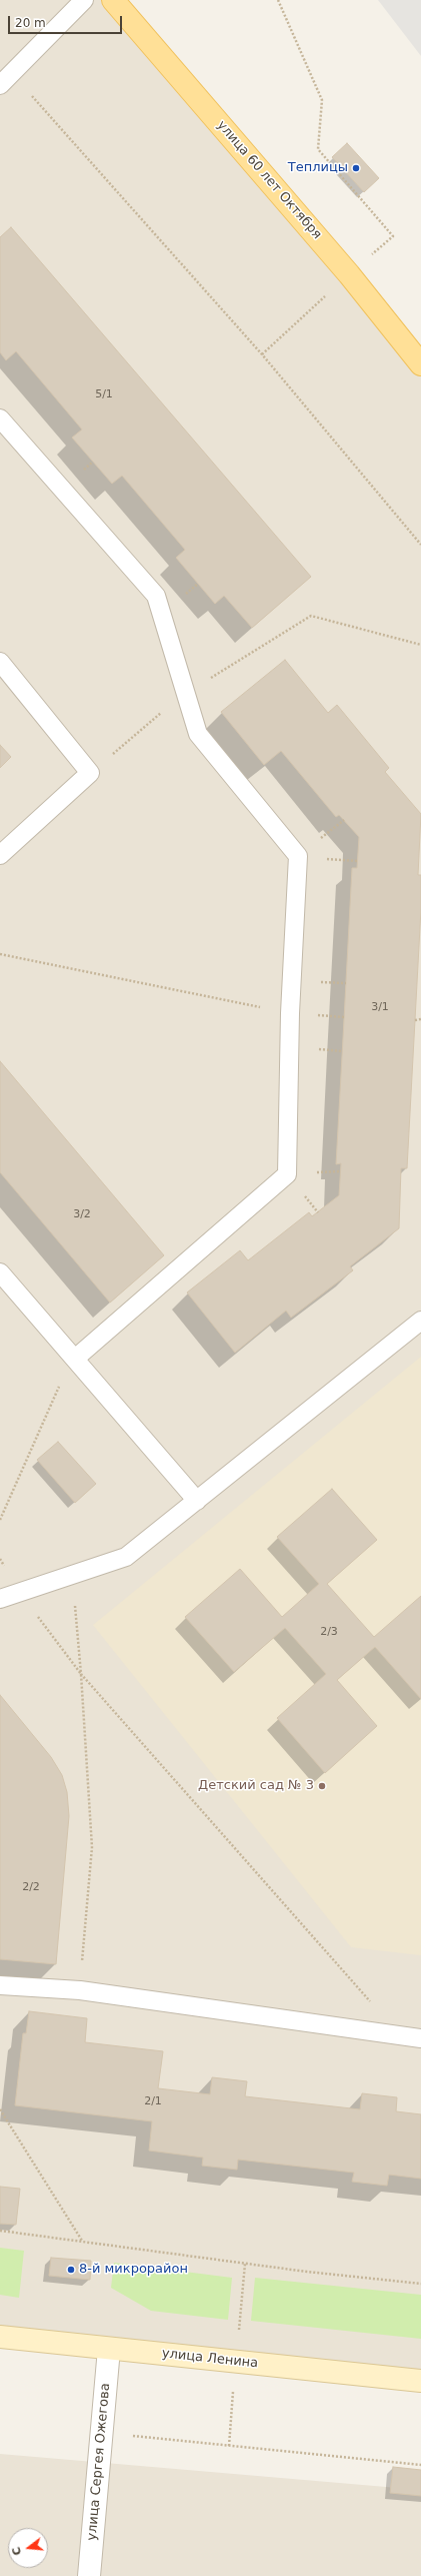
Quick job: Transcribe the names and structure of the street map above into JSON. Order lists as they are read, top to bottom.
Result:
{
  "streets": {
    "main road": ["улица 60 лет Октября", "улица Ленина"],
    "street": ["улица Сергея Ожегова"]
  },
  "crossings": [
    ["улица Ленина", "улица Сергея Ожегова"]
  ],
  "places": ["Теплицы", "Детский сад № 3", "8-й микрорайон"],
  "house_numbers": [
    "5/1",
    "3/1",
    "3/2",
    "2/3",
    "2/2",
    "2/1"
  ],
  "scale_bar": "20 m",
  "north": "left"
}
